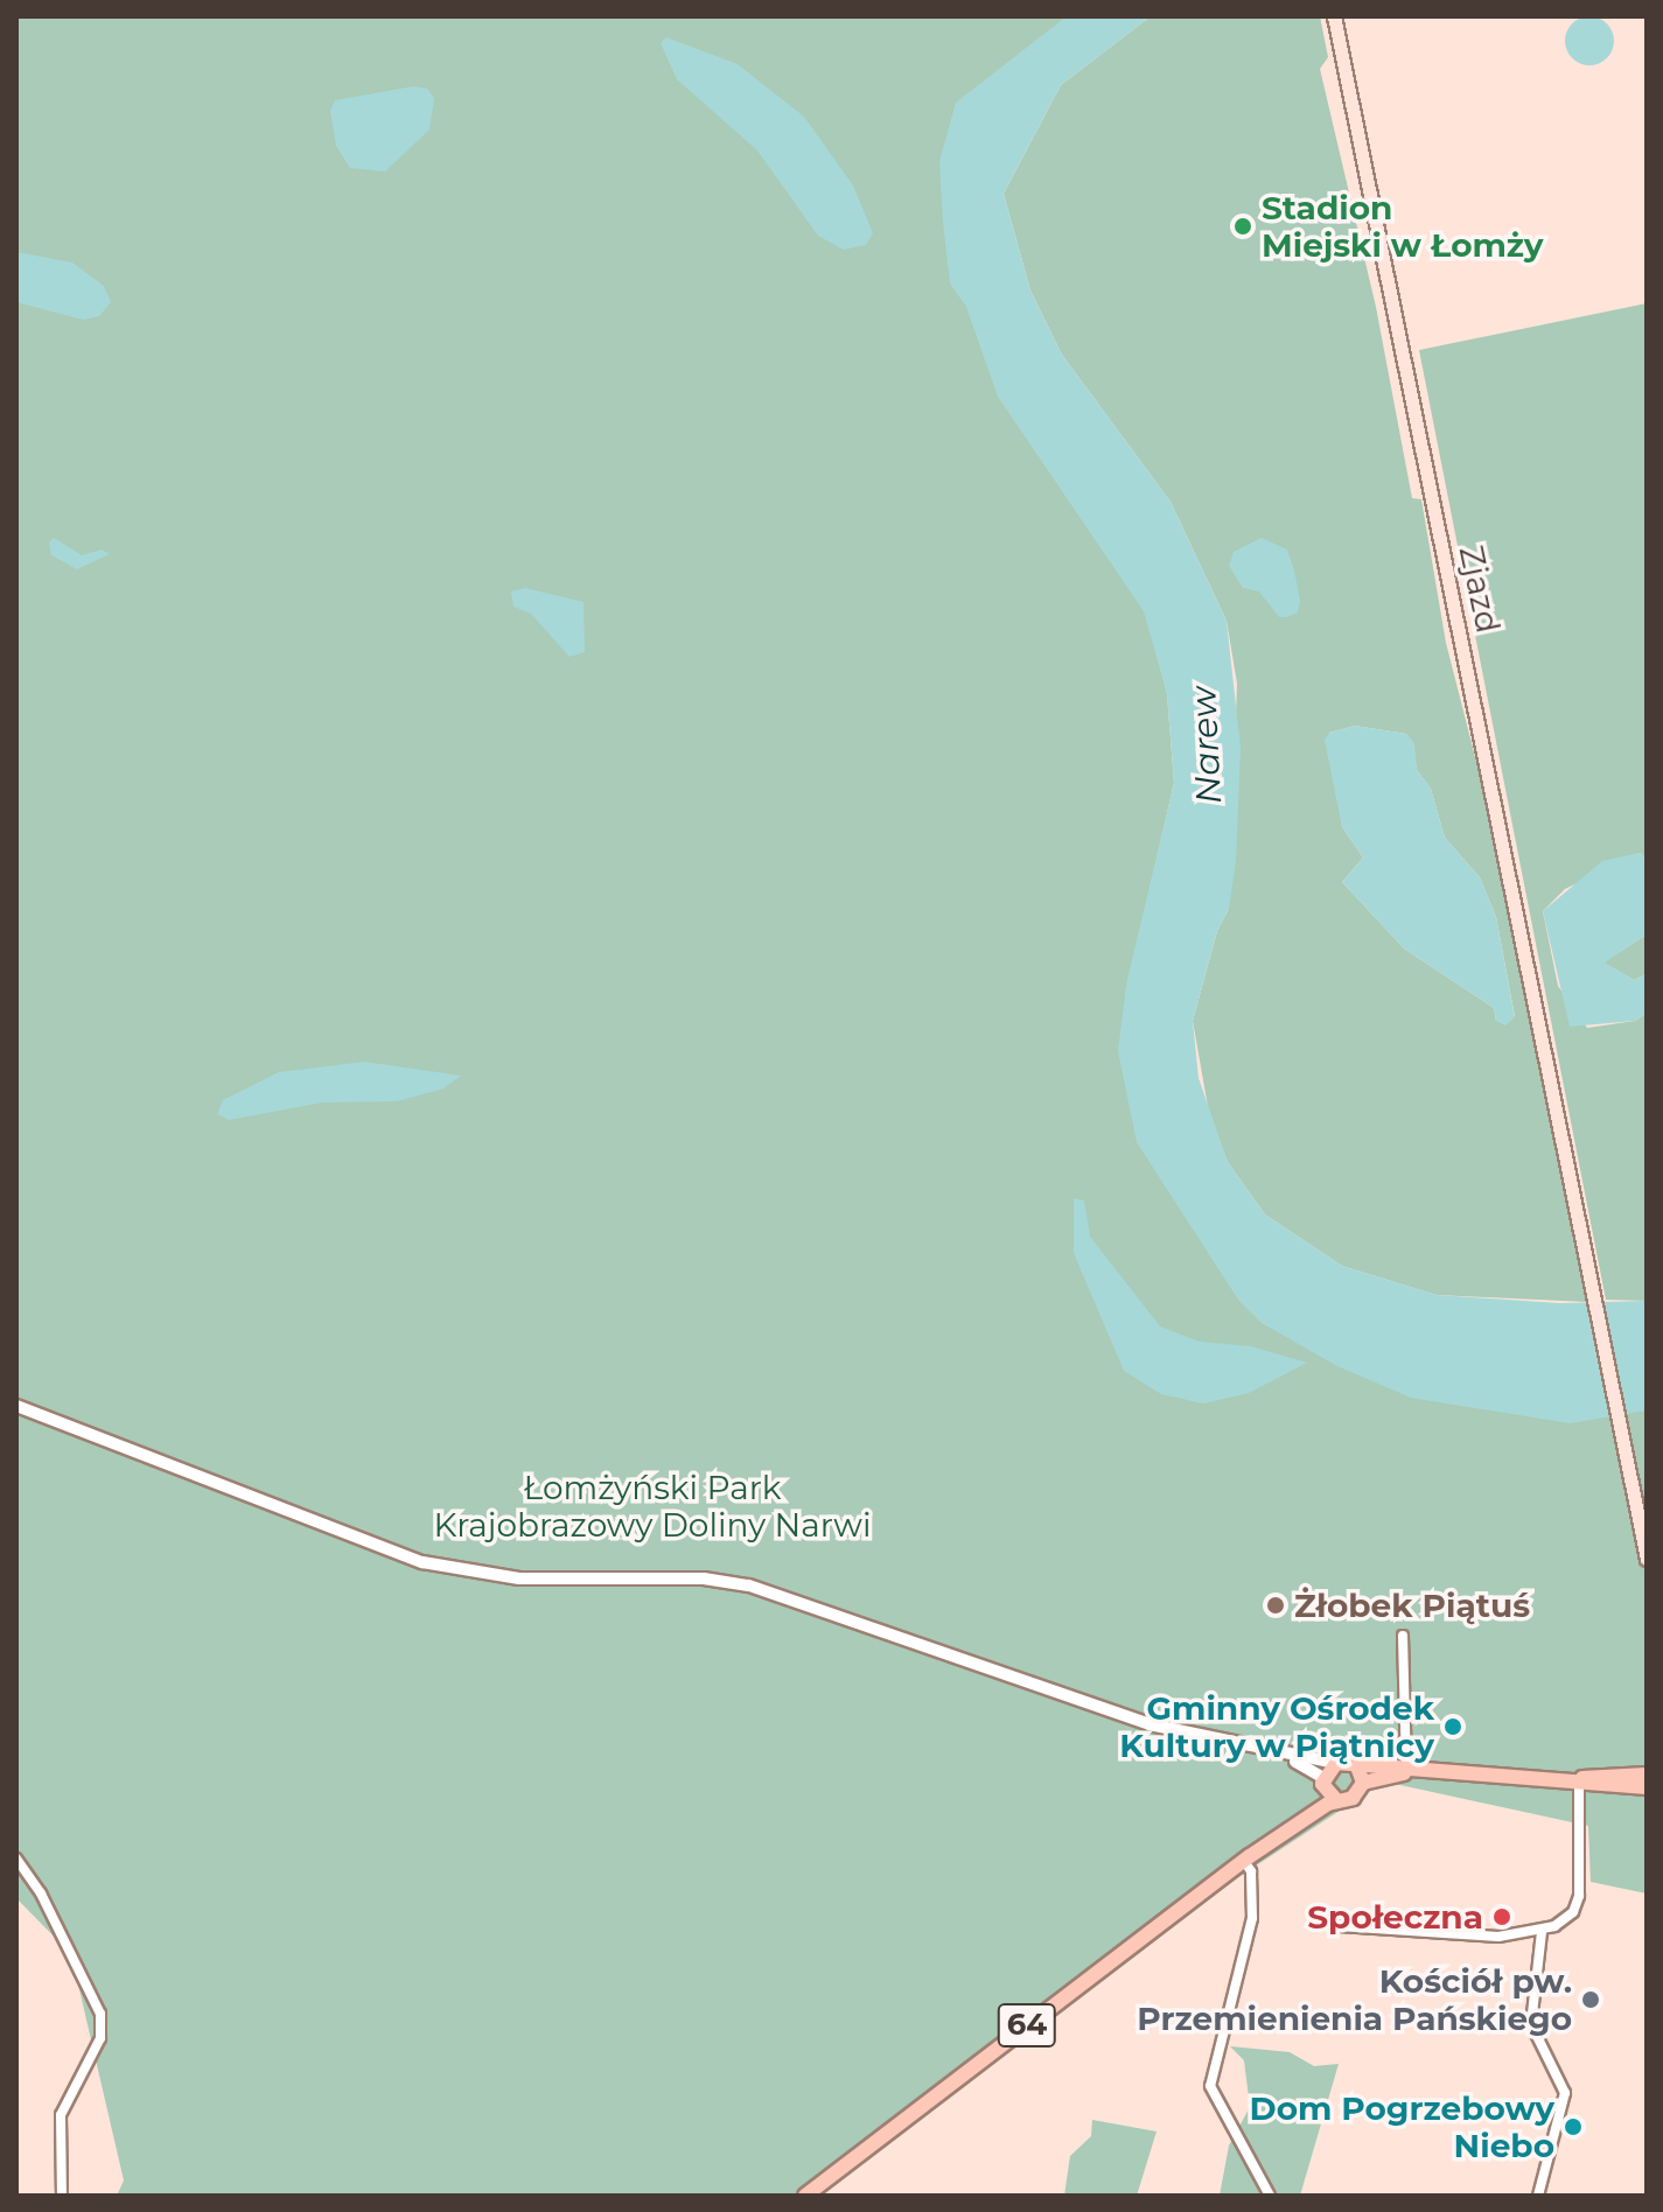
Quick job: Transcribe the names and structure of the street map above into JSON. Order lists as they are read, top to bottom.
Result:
{
  "streets": {
    "main road": ["Zjazd", "64"]
  },
  "water": ["Narew"],
  "parks": ["Łomżyński Park Krajobrazowy Doliny Narwi"],
  "places": [
    "Stadion Miejski w Łomży",
    "Żłobek Piątuś",
    "Gminny Ośrodek Kultury w Piątnicy",
    "Społeczna",
    "Kościół pw. Przemienienia Pańskiego",
    "Dom Pogrzebowy Niebo"
  ]
}
